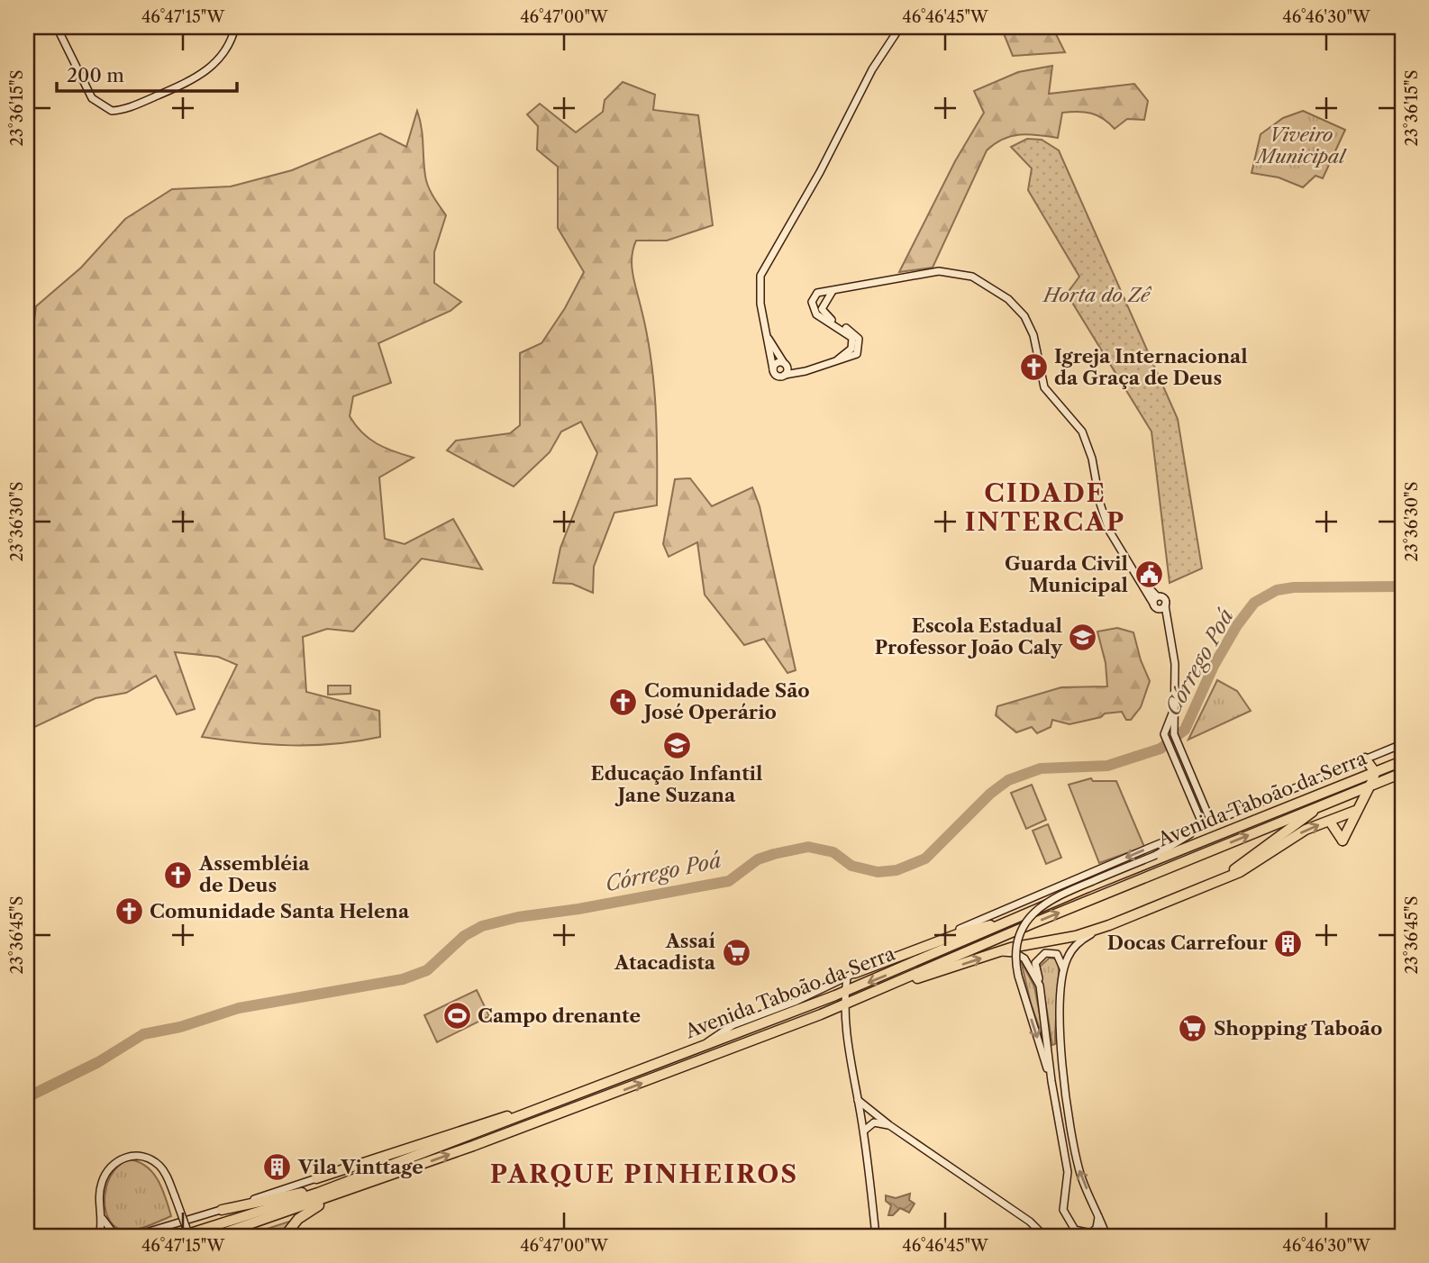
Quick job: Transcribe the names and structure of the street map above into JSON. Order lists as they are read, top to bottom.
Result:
{
  "streets": {
    "highway": ["Avenida Taboão da Serra"]
  },
  "districts": ["CIDADE INTERCAP", "PARQUE PINHEIROS"],
  "water": ["Córrego Poá"],
  "parks": ["Viveiro Municipal", "Horta do Zê"],
  "places": {
    "church": [
      "Igreja Internacional da Graça de Deus",
      "Comunidade São José Operário",
      "Assembléia de Deus",
      "Comunidade Santa Helena"
    ],
    "public building": ["Guarda Civil Municipal"],
    "school or university": ["Escola Estadual Professor João Caly", "Educação Infantil Jane Suzana"],
    "building": ["Docas Carrefour", "Vila Vinttage"],
    "supermarket": ["Assaí Atacadista", "Shopping Taboão"],
    "sports": ["Campo drenante"]
  },
  "scale_bar": "200 m",
  "coordinates": [
    "46°47'15\"W",
    "46°47'00\"W",
    "46°46'45\"W",
    "46°46'30\"W",
    "23°36'15\"S",
    "23°36'30\"S",
    "23°36'45\"S"
  ]
}
